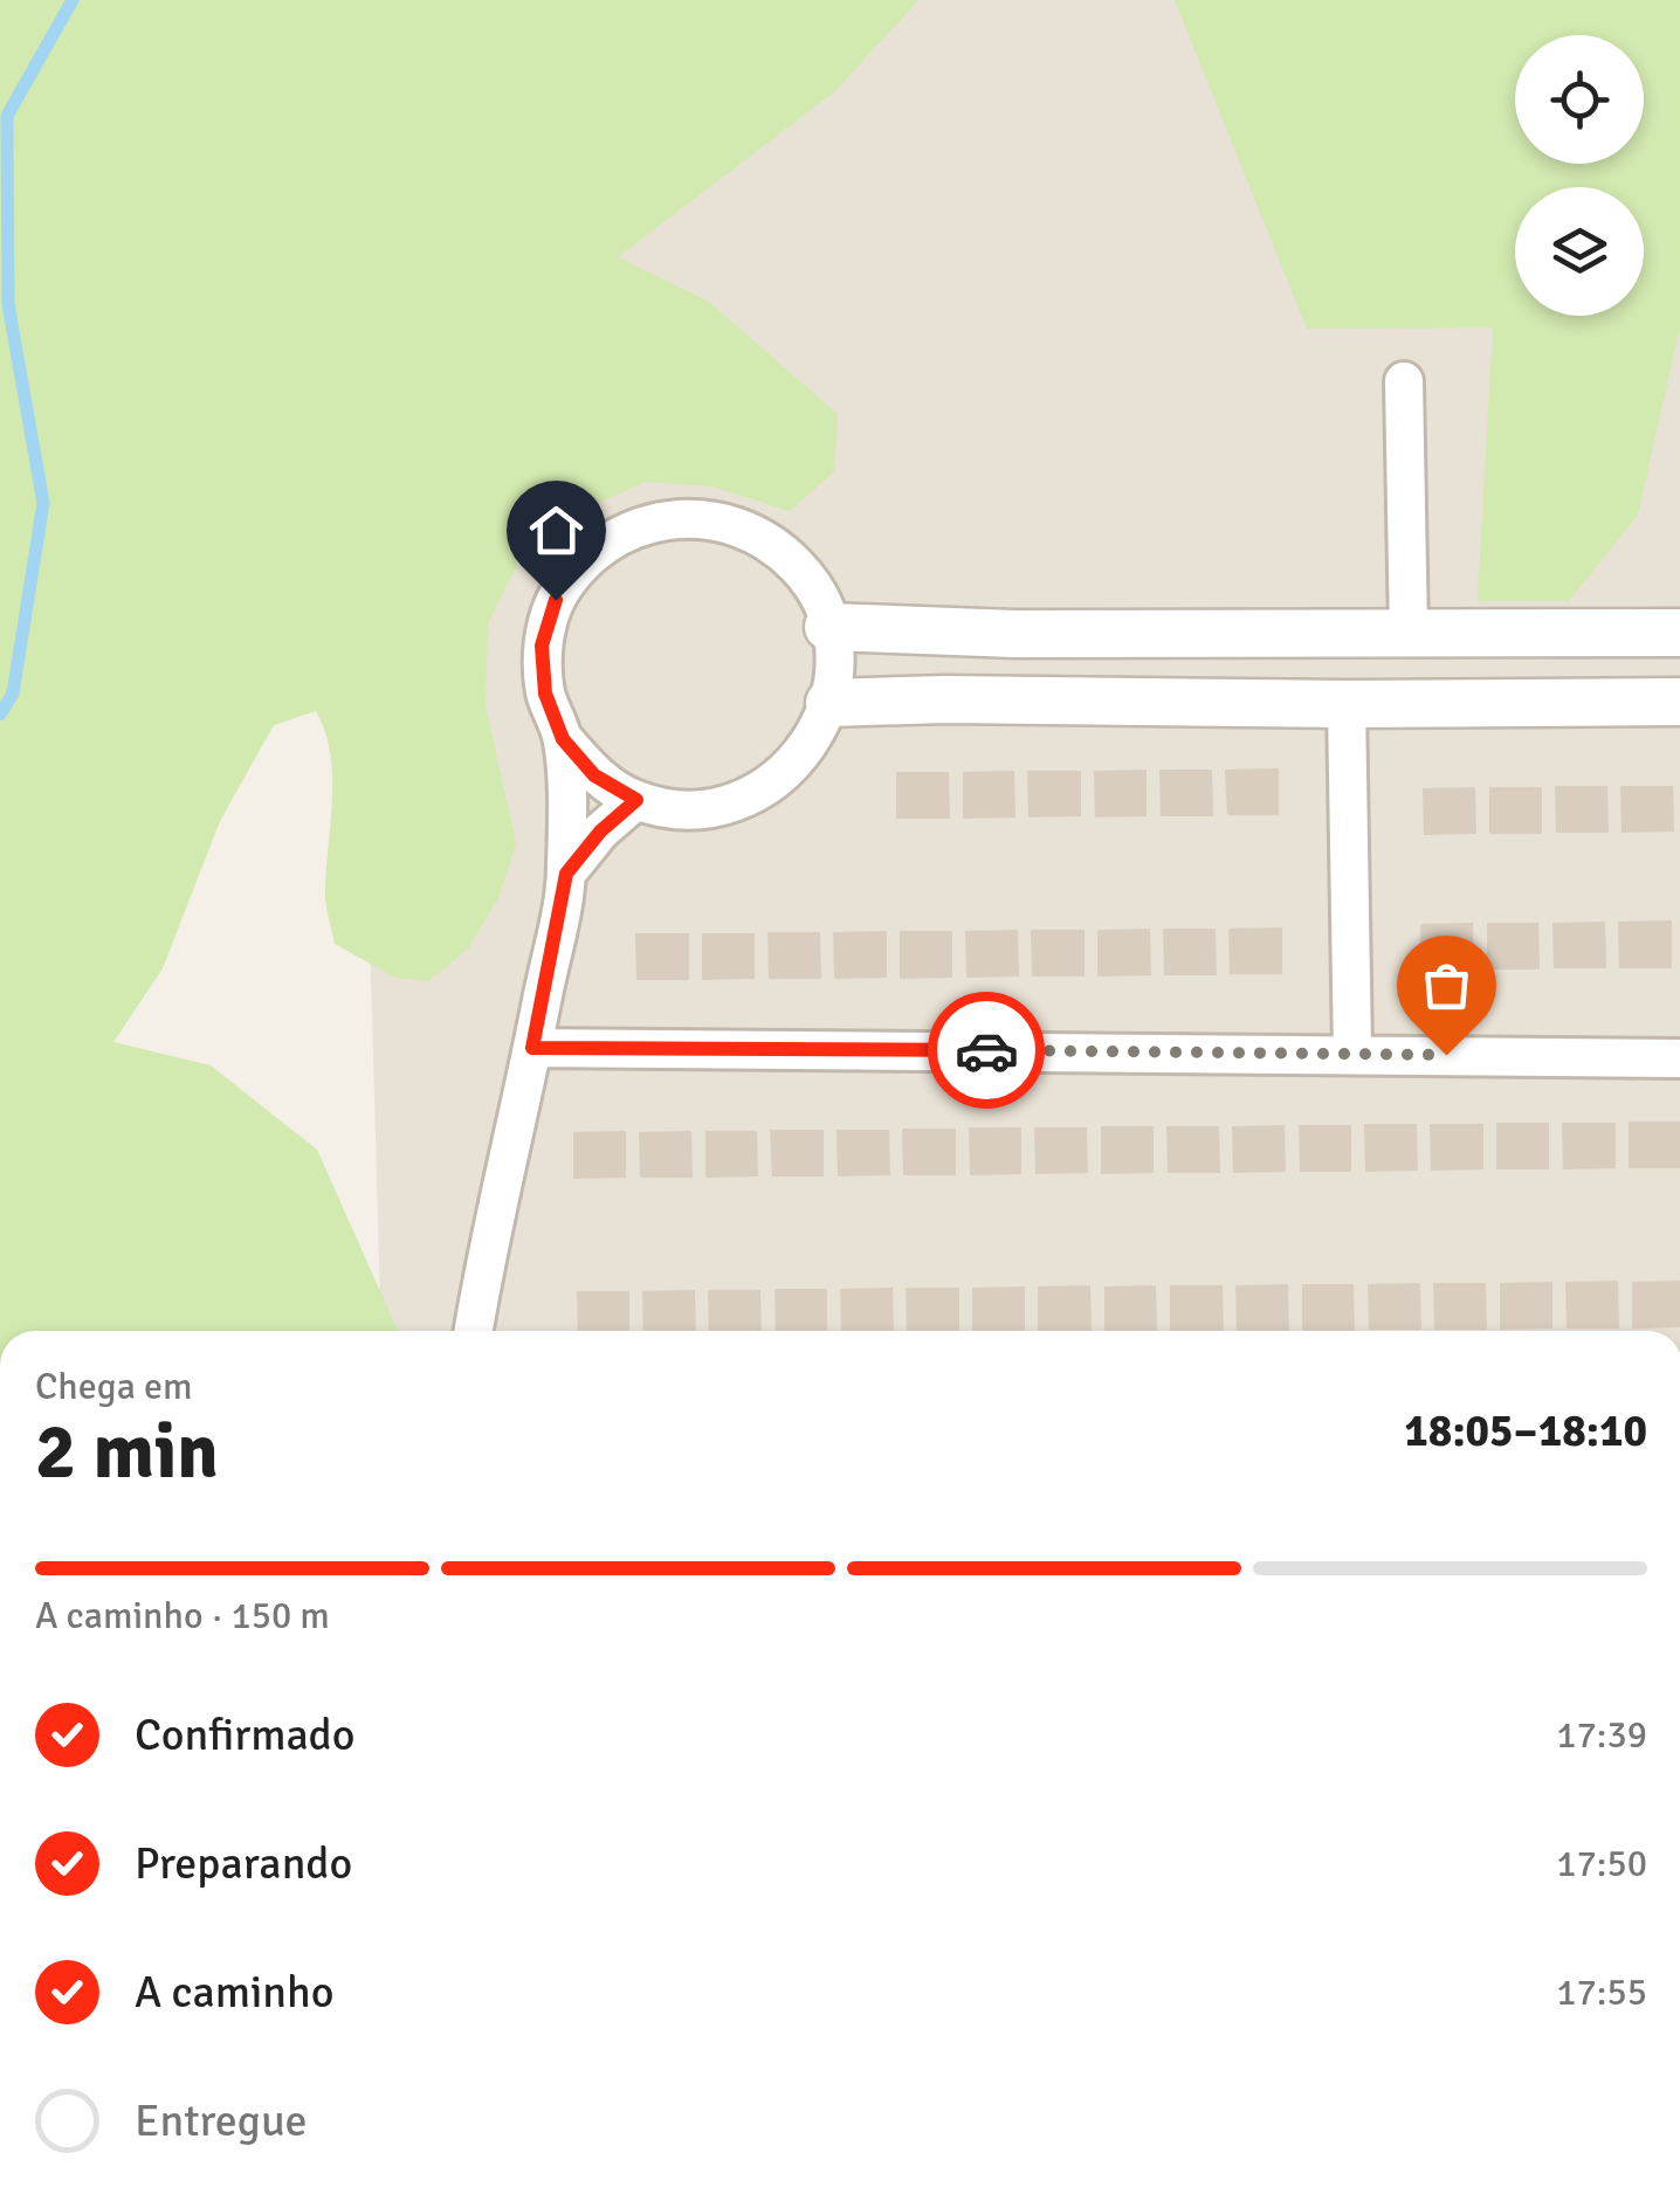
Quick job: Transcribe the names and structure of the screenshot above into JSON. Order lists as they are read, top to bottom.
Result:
{
  "page": {
    "heading": ["2 min", "Chega em", "18:05–18:10"],
    "bar": "A caminho · 150 m",
    "list": [
      ["Confirmado", "17:39"],
      ["Preparando", "17:50"],
      ["A caminho", "17:55"],
      "Entregue"
    ]
  }
}
